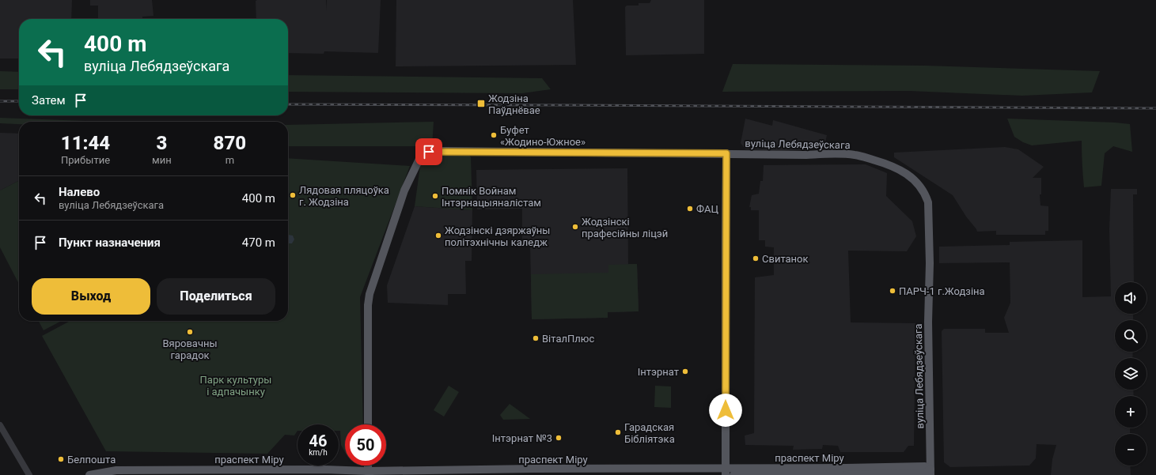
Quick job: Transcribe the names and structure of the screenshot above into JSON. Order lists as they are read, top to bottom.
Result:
{
  "streets": {
    "main road": ["вуліца Лебядзеўскага", "праспект Міру"]
  },
  "crossings": [
    ["вуліца Лебядзеўскага", "праспект Міру"]
  ],
  "parks": ["Парк культуры і адпачынку"],
  "places": {
    "transit": ["Жодзіна Паўднёвае"],
    "other": [
      "Буфет «Жодино-Южное»",
      "Лядовая пляцоўка г. Жодзіна",
      "Помнік Войнам Інтэрнацыяналістам",
      "ФАЦ",
      "Жодзінскі прафесійны ліцэй",
      "Жодзінскі дзяржаўны політэхнічны каледж",
      "Свитанок",
      "ПАРЧ-1 г.Жодзіна",
      "Вяровачны гарадок",
      "ВіталПлюс",
      "Інтэрнат",
      "Гарадская Бібліятэка",
      "Інтэрнат №3",
      "Белпошта"
    ]
  },
  "page": {
    "turn": ["400 m", "вуліца Лебядзеўскага"],
    "then": "Затем",
    "eta": [
      "11:44",
      "Прибытие",
      "3",
      "мин",
      "870",
      "m"
    ],
    "list": [
      {
        "name": "Налево",
        "note": "вуліца Лебядзеўскага",
        "value": "400 m"
      },
      {
        "name": "Пункт назначения",
        "value": "470 m"
      }
    ],
    "buttons": ["Выход", "Поделиться"],
    "map_buttons": ["+", "−"],
    "speed": "46 km/h",
    "limit": "50"
  }
}
